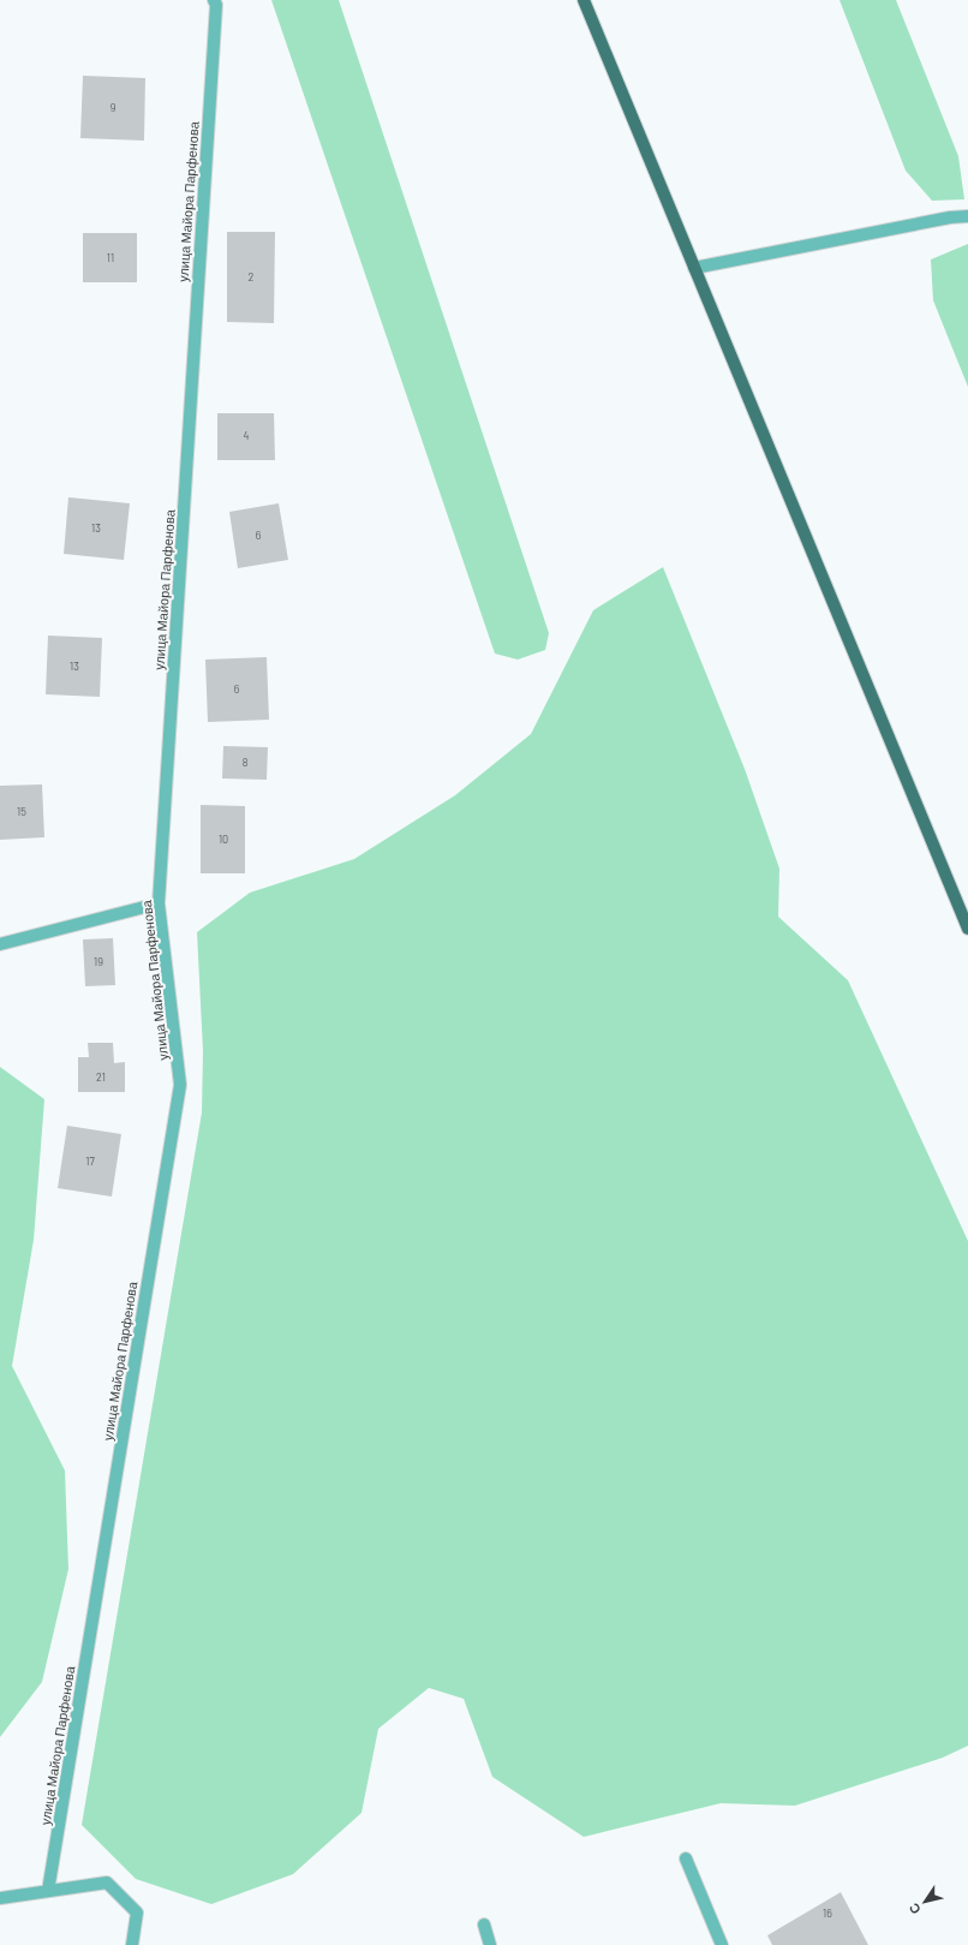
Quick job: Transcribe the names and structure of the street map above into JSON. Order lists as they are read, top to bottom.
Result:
{
  "streets": {
    "street": ["улица Майора Парфенова"]
  },
  "house_numbers": [
    "9",
    "11",
    "2",
    "4",
    "13",
    "6",
    "13",
    "6",
    "8",
    "15",
    "10",
    "19",
    "21",
    "17",
    "16"
  ],
  "north": "bottom left"
}
